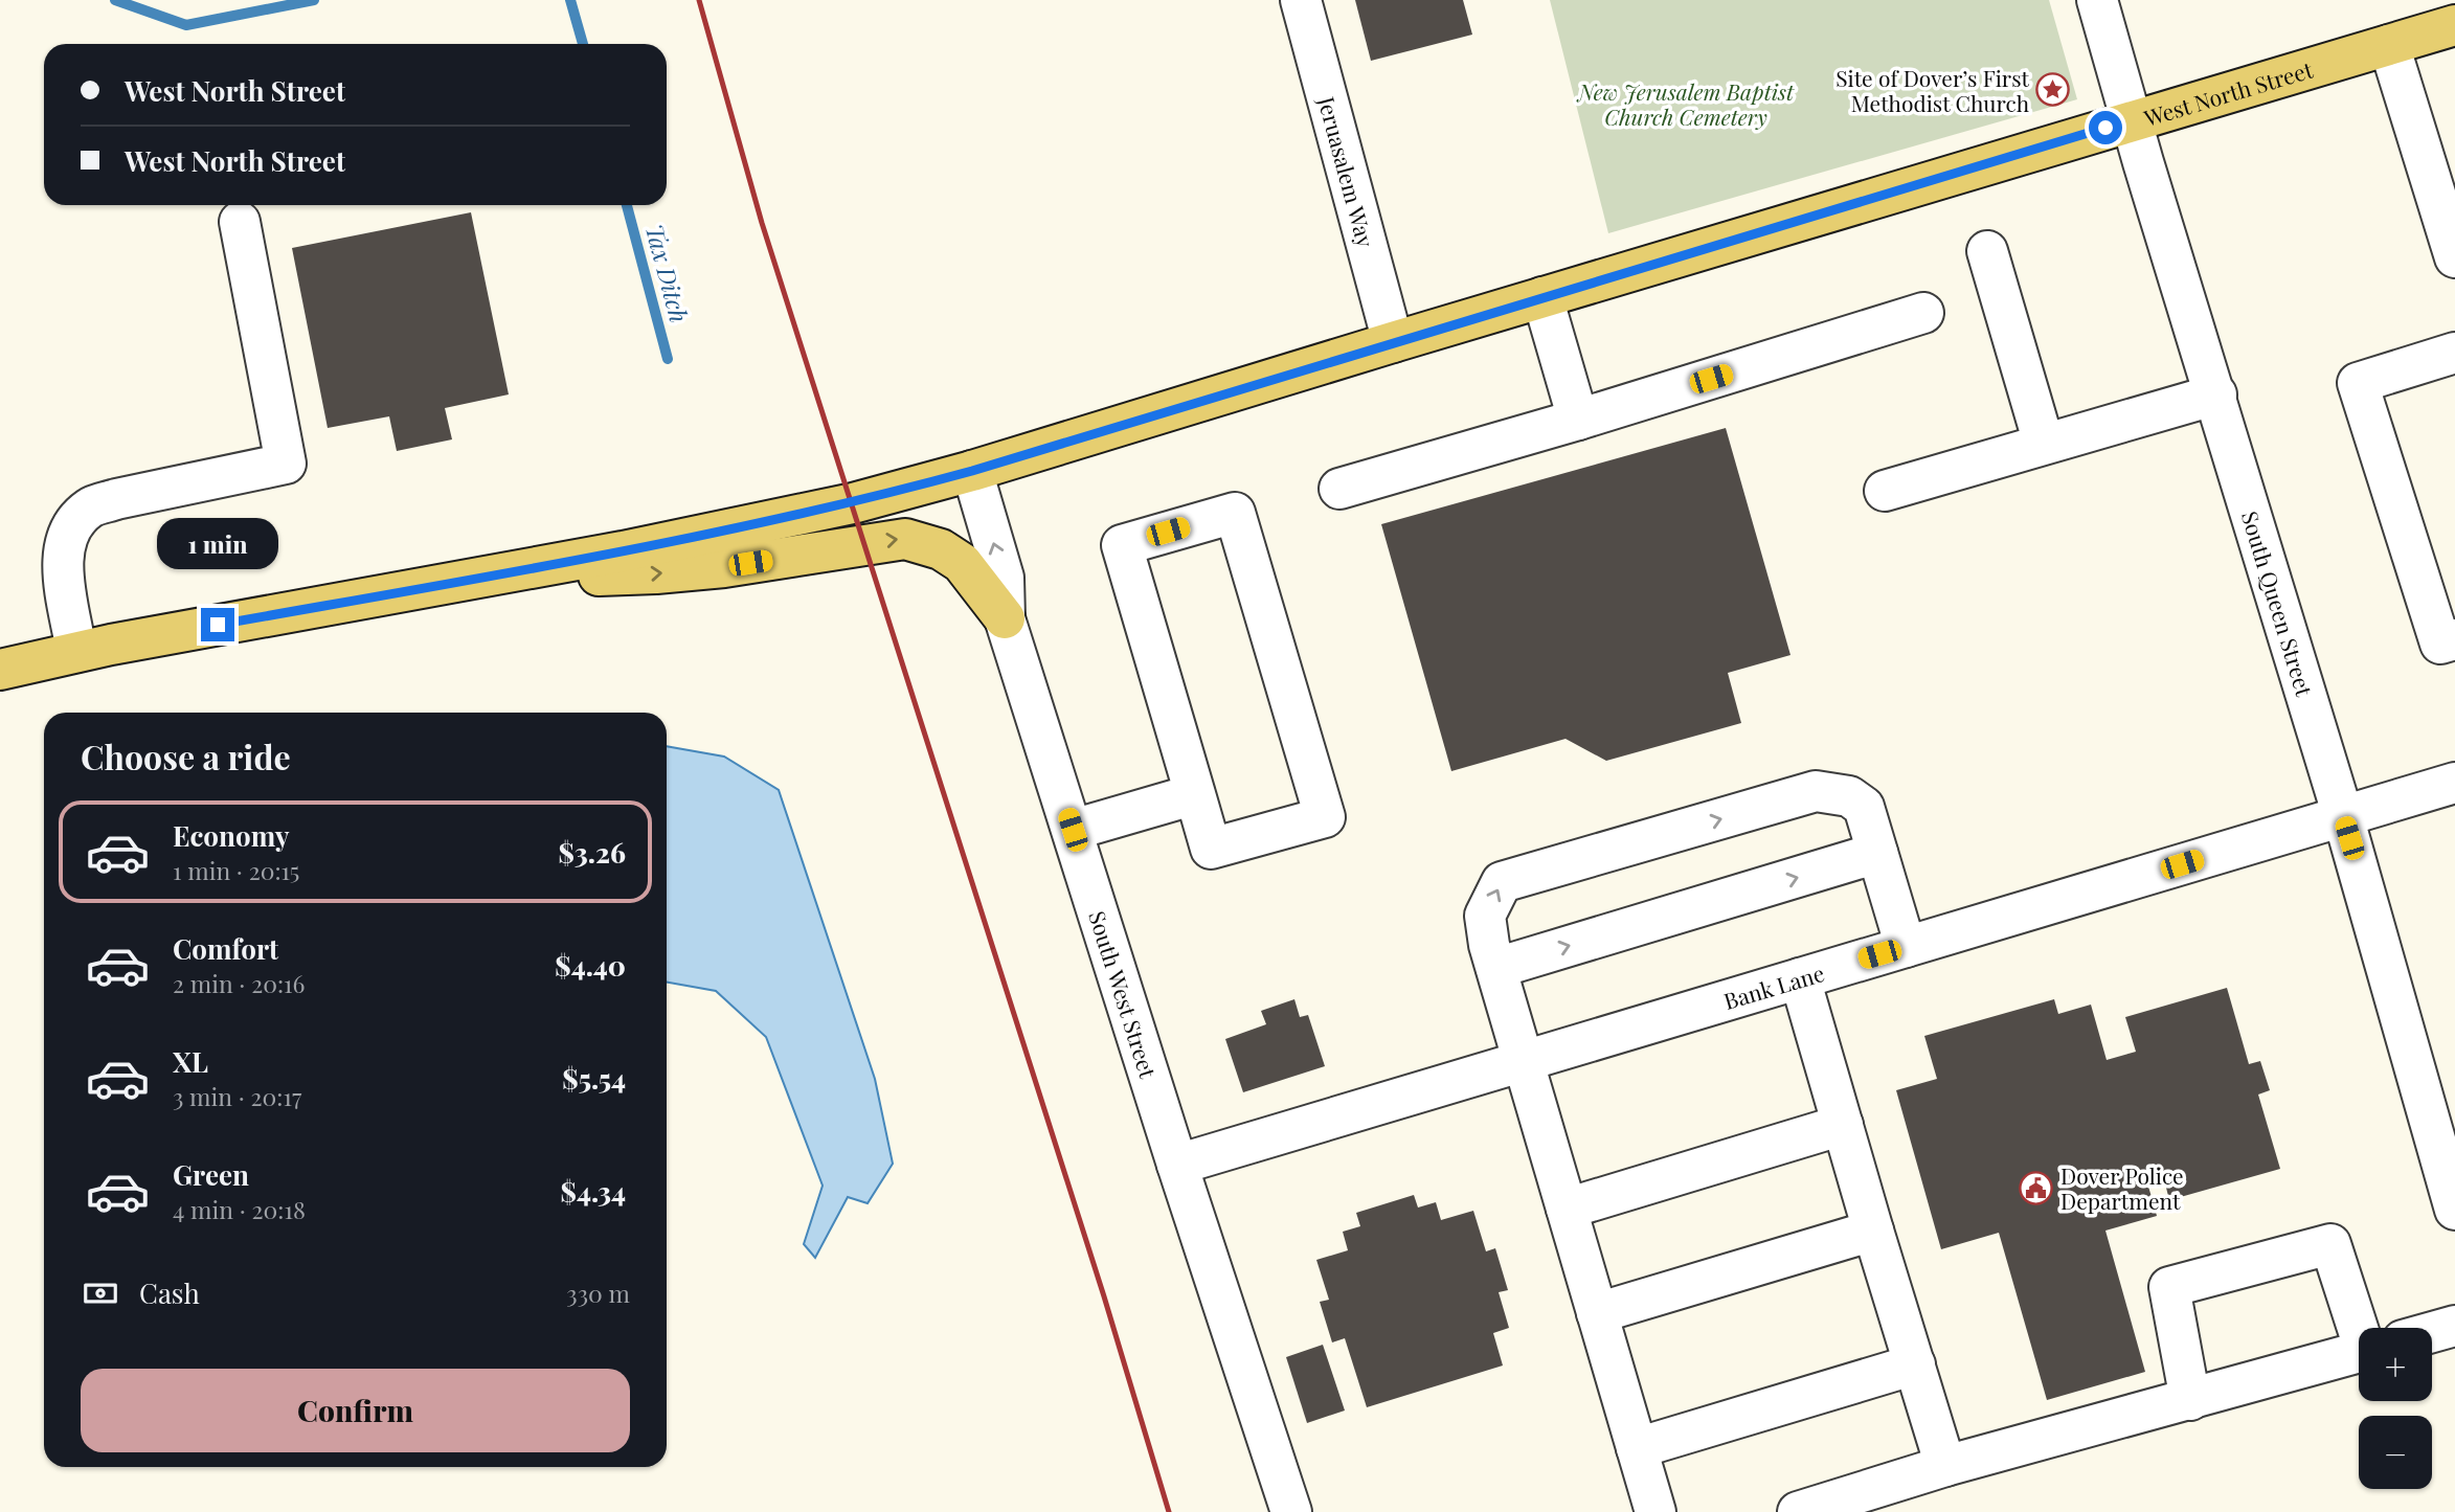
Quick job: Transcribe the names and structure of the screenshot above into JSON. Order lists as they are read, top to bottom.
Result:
{
  "streets": {
    "main road": ["West North Street"],
    "street": [
      "Jeruasalem Way",
      "South Queen Street",
      "Bank Lane",
      "South West Street"
    ]
  },
  "crossings": [
    ["West North Street", "Jeruasalem Way"],
    ["West North Street", "South Queen Street"],
    ["West North Street", "South West Street"],
    ["South Queen Street", "Bank Lane"],
    ["Bank Lane", "South West Street"]
  ],
  "water": ["Tax Ditch"],
  "parks": ["New Jerusalem Baptist Church Cemetery"],
  "places": {
    "place": ["Site of Dover’s First Methodist Church"],
    "public building": ["Dover Police Department"]
  },
  "page": {
    "banner": ["West North Street", "West North Street"],
    "bubble": "1 min",
    "heading": "Choose a ride",
    "list": [
      {
        "name": "Economy",
        "note": "1 min · 20:15",
        "value": "$3.26"
      },
      {
        "name": "Comfort",
        "note": "2 min · 20:16",
        "value": "$4.40"
      },
      {
        "name": "XL",
        "note": "3 min · 20:17",
        "value": "$5.54"
      },
      {
        "name": "Green",
        "note": "4 min · 20:18",
        "value": "$4.34"
      }
    ],
    "pay": ["Cash", "330 m"],
    "map_buttons": ["+", "−"],
    "buttons": "Confirm"
  }
}
